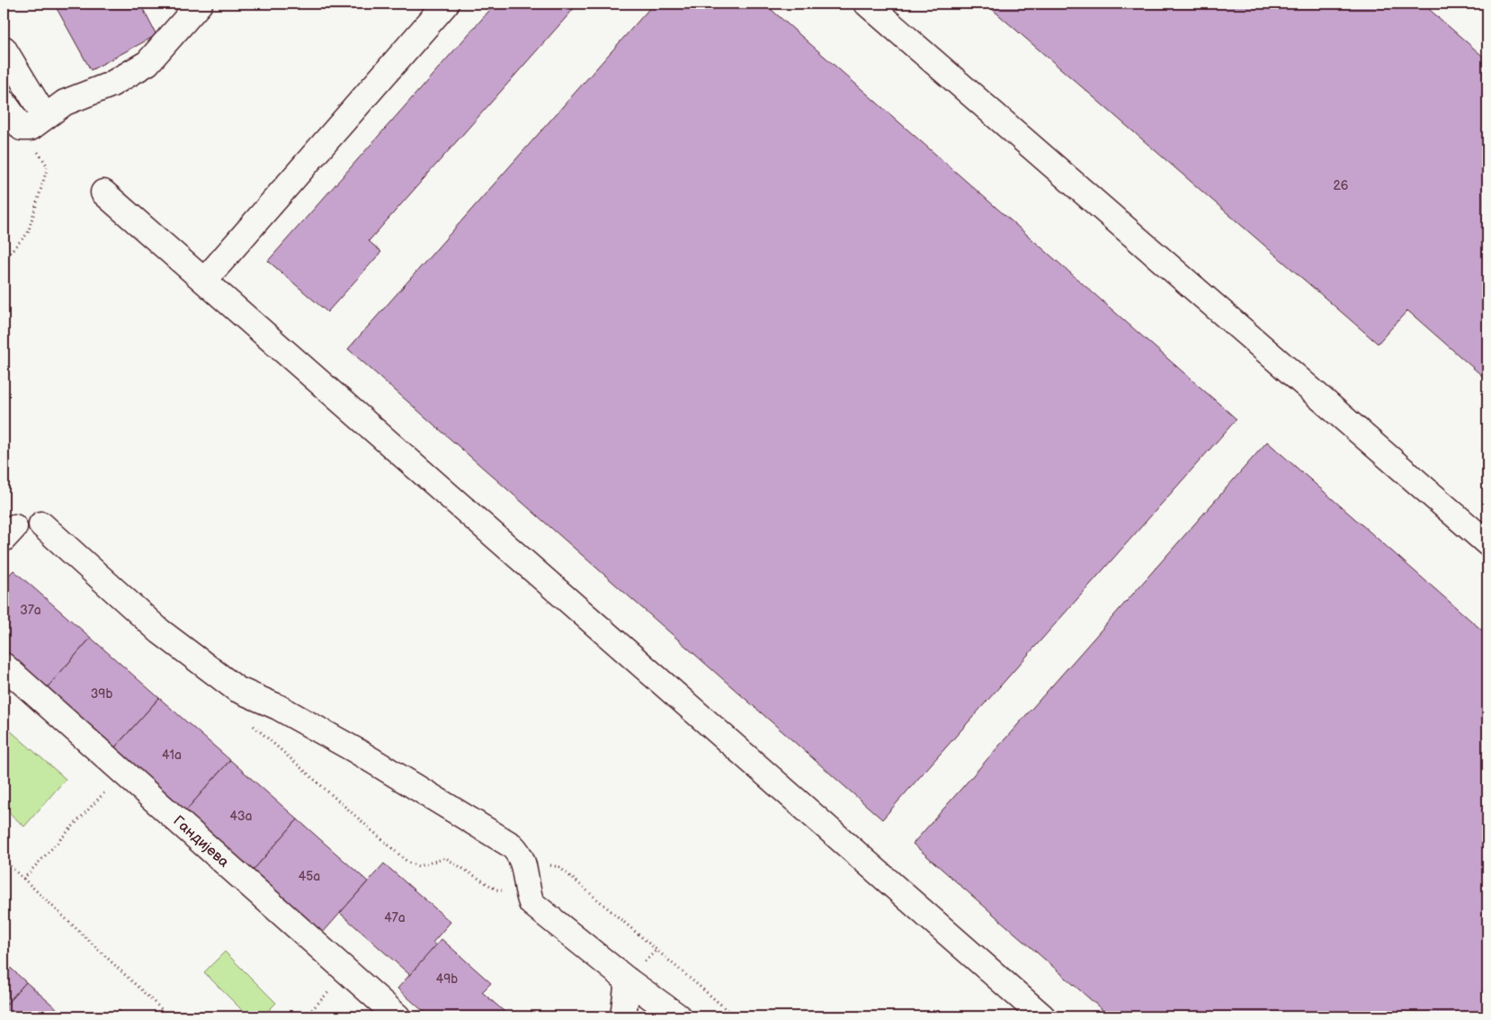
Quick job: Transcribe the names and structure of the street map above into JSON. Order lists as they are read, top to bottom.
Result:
{
  "streets": {
    "lane": ["Гандијева"]
  },
  "house_numbers": [
    "26",
    "37a",
    "39b",
    "41a",
    "43a",
    "45a",
    "47a",
    "49b"
  ]
}
